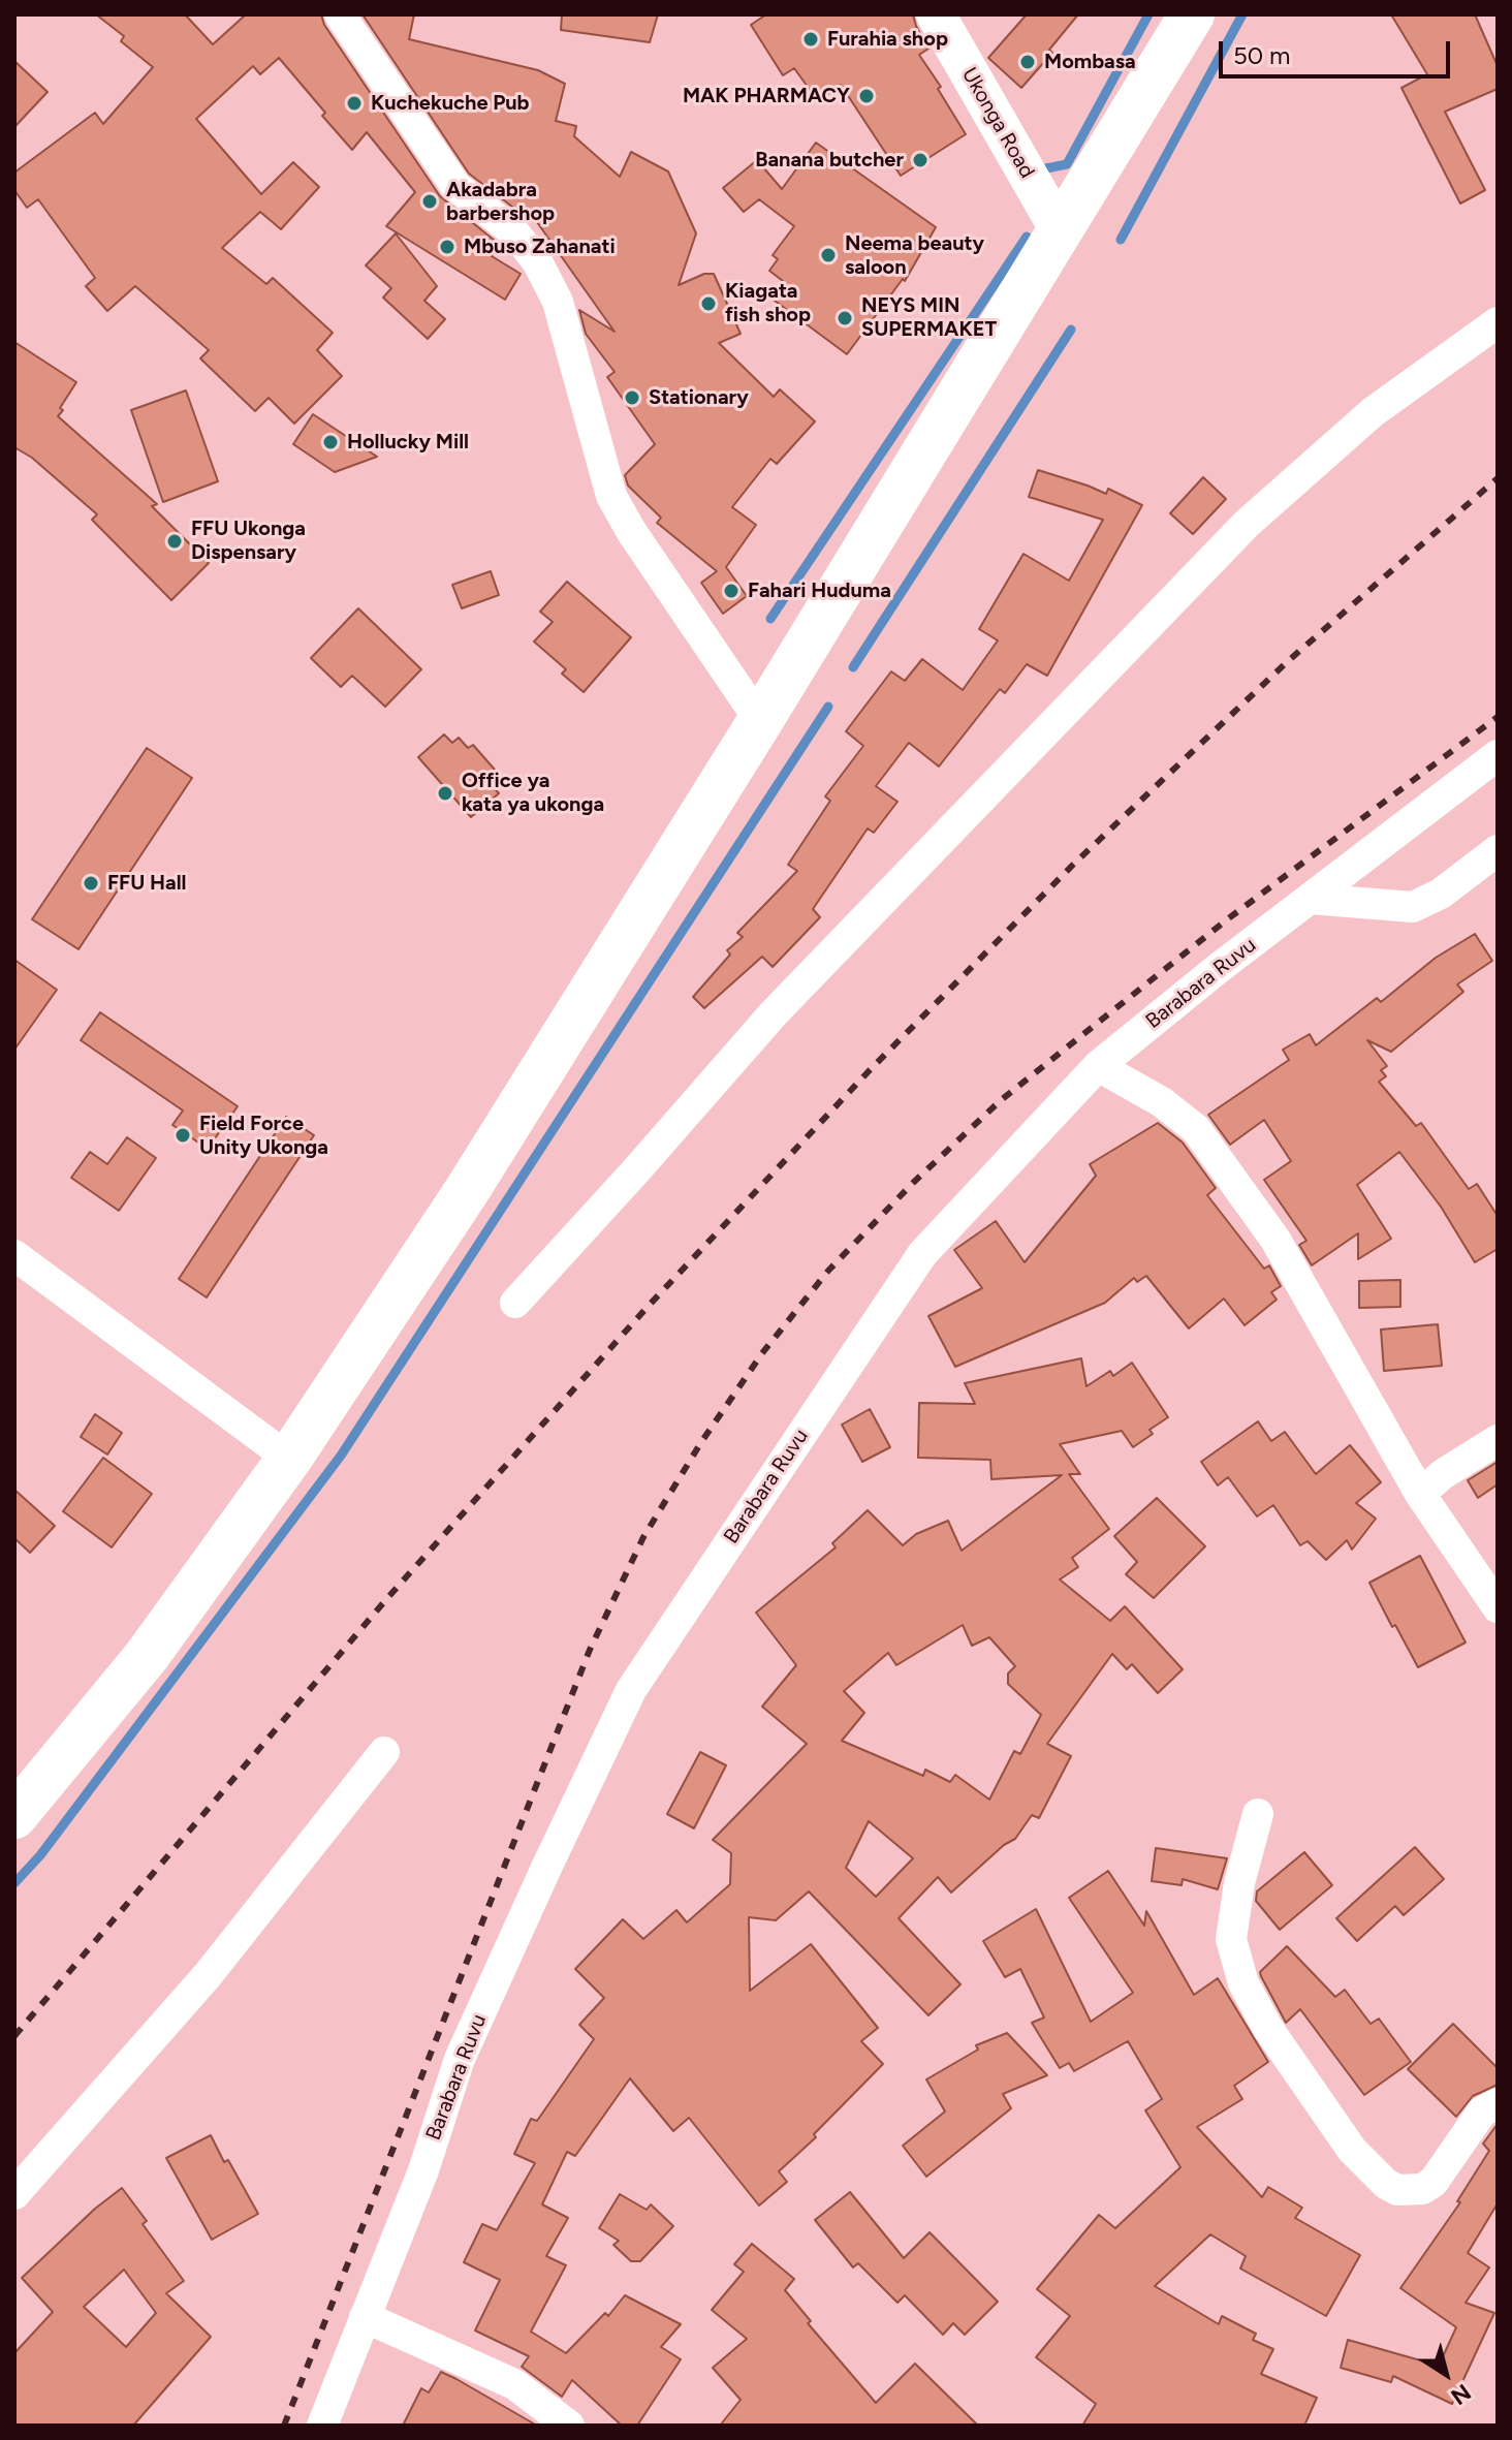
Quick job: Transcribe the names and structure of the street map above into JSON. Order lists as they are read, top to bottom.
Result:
{
  "streets": {
    "street": ["Ukonga Road", "Barabara Ruvu"]
  },
  "places": [
    "Furahia shop",
    "Mombasa",
    "MAK PHARMACY",
    "Kuchekuche Pub",
    "Banana butcher",
    "Akadabra barbershop",
    "Mbuso Zahanati",
    "Neema beauty saloon",
    "Kiagata fish shop",
    "NEYS MIN SUPERMAKET",
    "Stationary",
    "Hollucky Mill",
    "FFU Ukonga Dispensary",
    "Fahari Huduma",
    "Office ya kata ya ukonga",
    "FFU Hall",
    "Field Force Unity Ukonga"
  ],
  "scale_bar": "50 m",
  "north": "bottom right"
}
